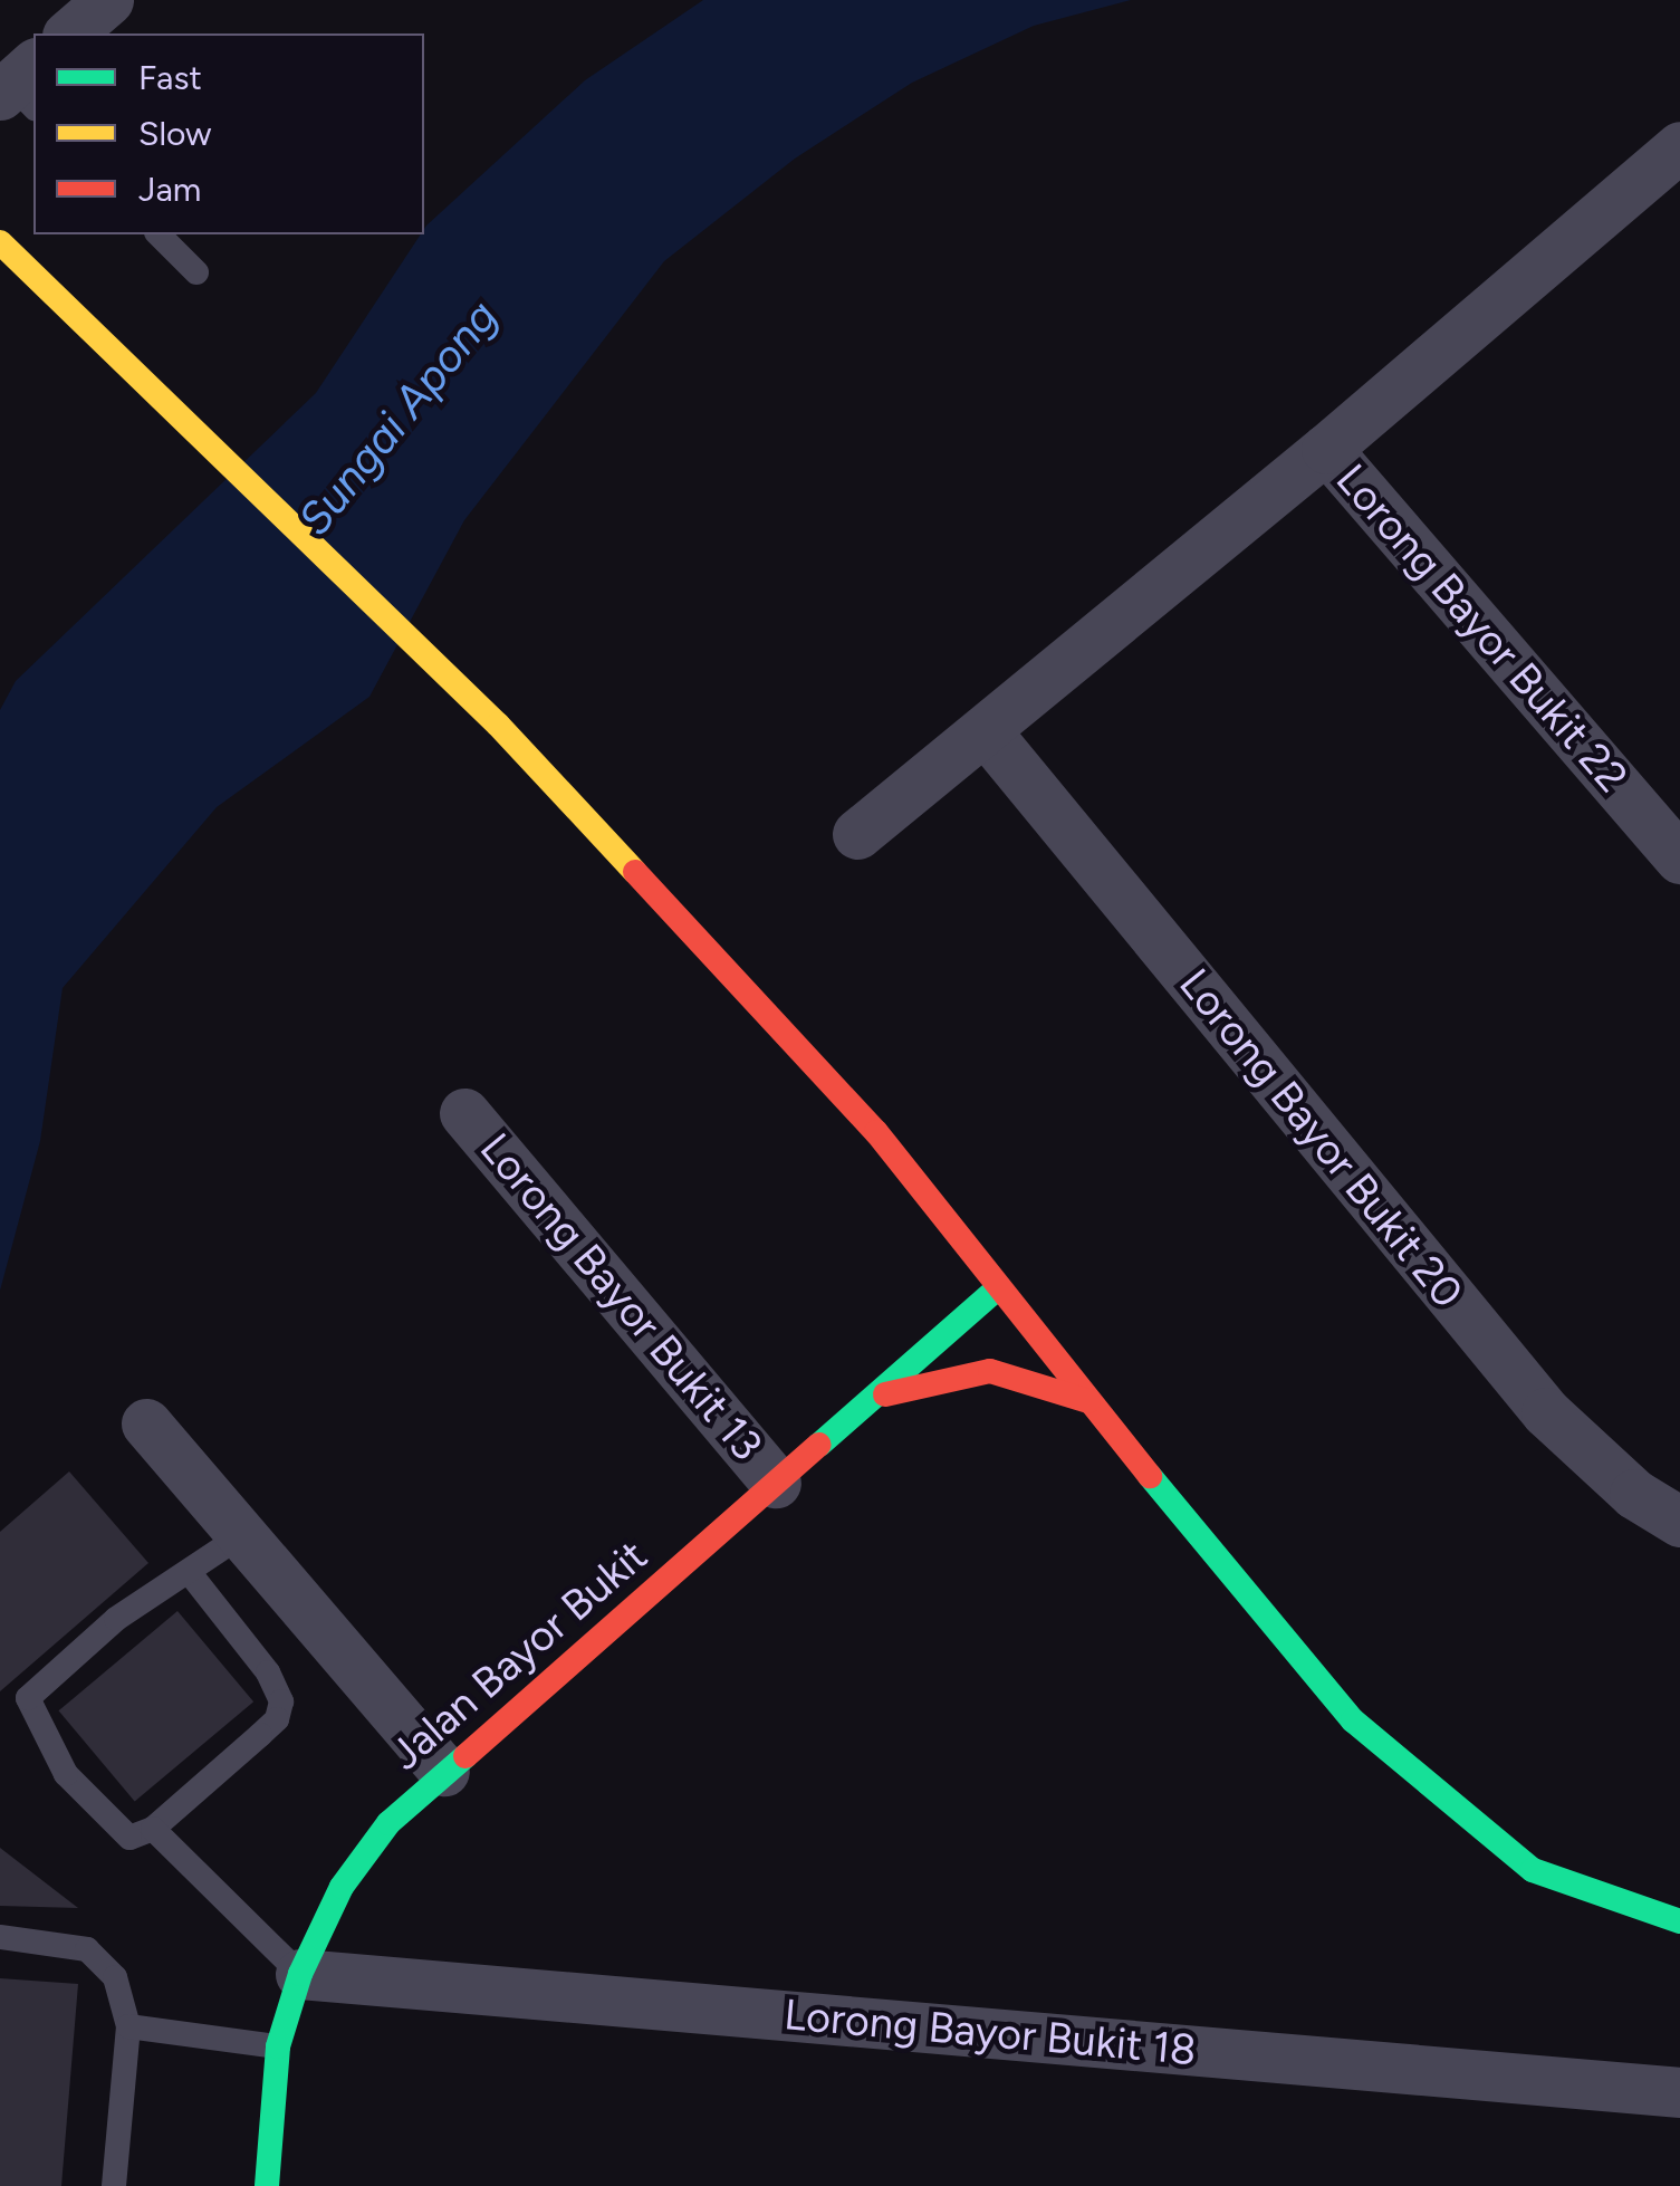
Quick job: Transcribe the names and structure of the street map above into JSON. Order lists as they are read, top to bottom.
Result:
{
  "streets": {
    "street": [
      "Lorong Bayor Bukit 22",
      "Lorong Bayor Bukit 20",
      "Lorong Bayor Bukit 13",
      "Jalan Bayor Bukit",
      "Lorong Bayor Bukit 18"
    ]
  },
  "crossings": [
    ["Lorong Bayor Bukit 13", "Jalan Bayor Bukit"],
    ["Jalan Bayor Bukit", "Lorong Bayor Bukit 18"]
  ],
  "water": ["Sungai Apong"],
  "legend": ["Fast", "Slow", "Jam"]
}
